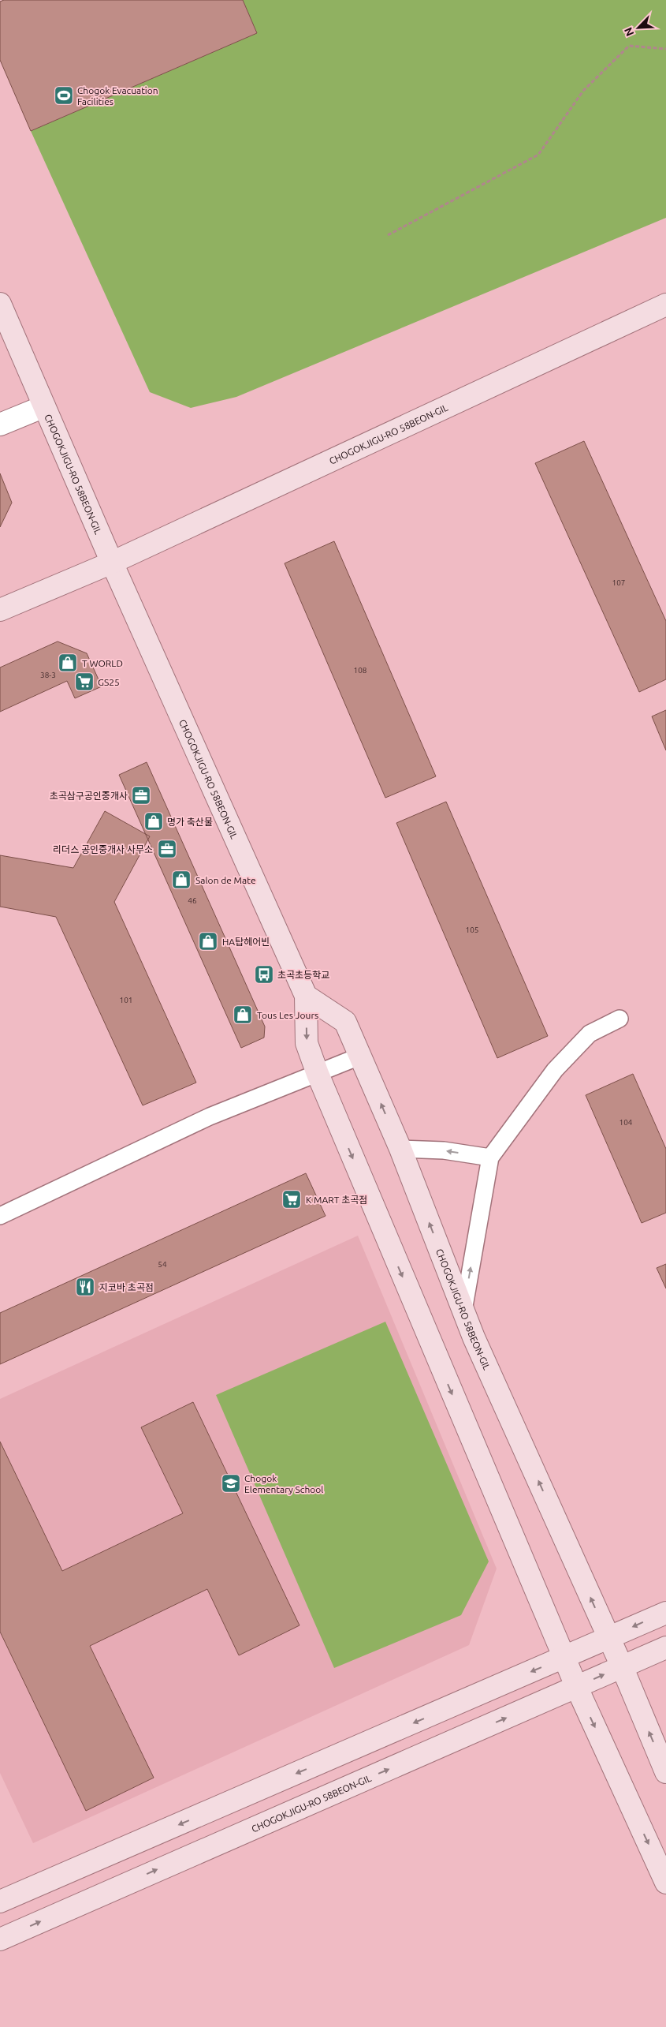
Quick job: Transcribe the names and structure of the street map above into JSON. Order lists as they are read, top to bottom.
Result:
{
  "streets": {
    "street": ["CHOGOKJIGU-RO 58BEON-GIL"]
  },
  "places": {
    "sports": ["Chogok Evacuation Facilities"],
    "shop": [
      "T WORLD",
      "명가 축산물",
      "Salon de Mate",
      "HA탑헤어빈",
      "Tous Les Jours"
    ],
    "supermarket": ["GS25", "K MART 초곡점"],
    "office": ["초곡삼구공인중개사", "리더스 공인중개사 사무소"],
    "bus stop": ["초곡초등학교"],
    "restaurant": ["지코바 초곡점"],
    "school or university": ["Chogok Elementary School"]
  },
  "house_numbers": [
    "107",
    "108",
    "38-3",
    "46",
    "105",
    "101",
    "104",
    "54"
  ],
  "north": "bottom left"
}
